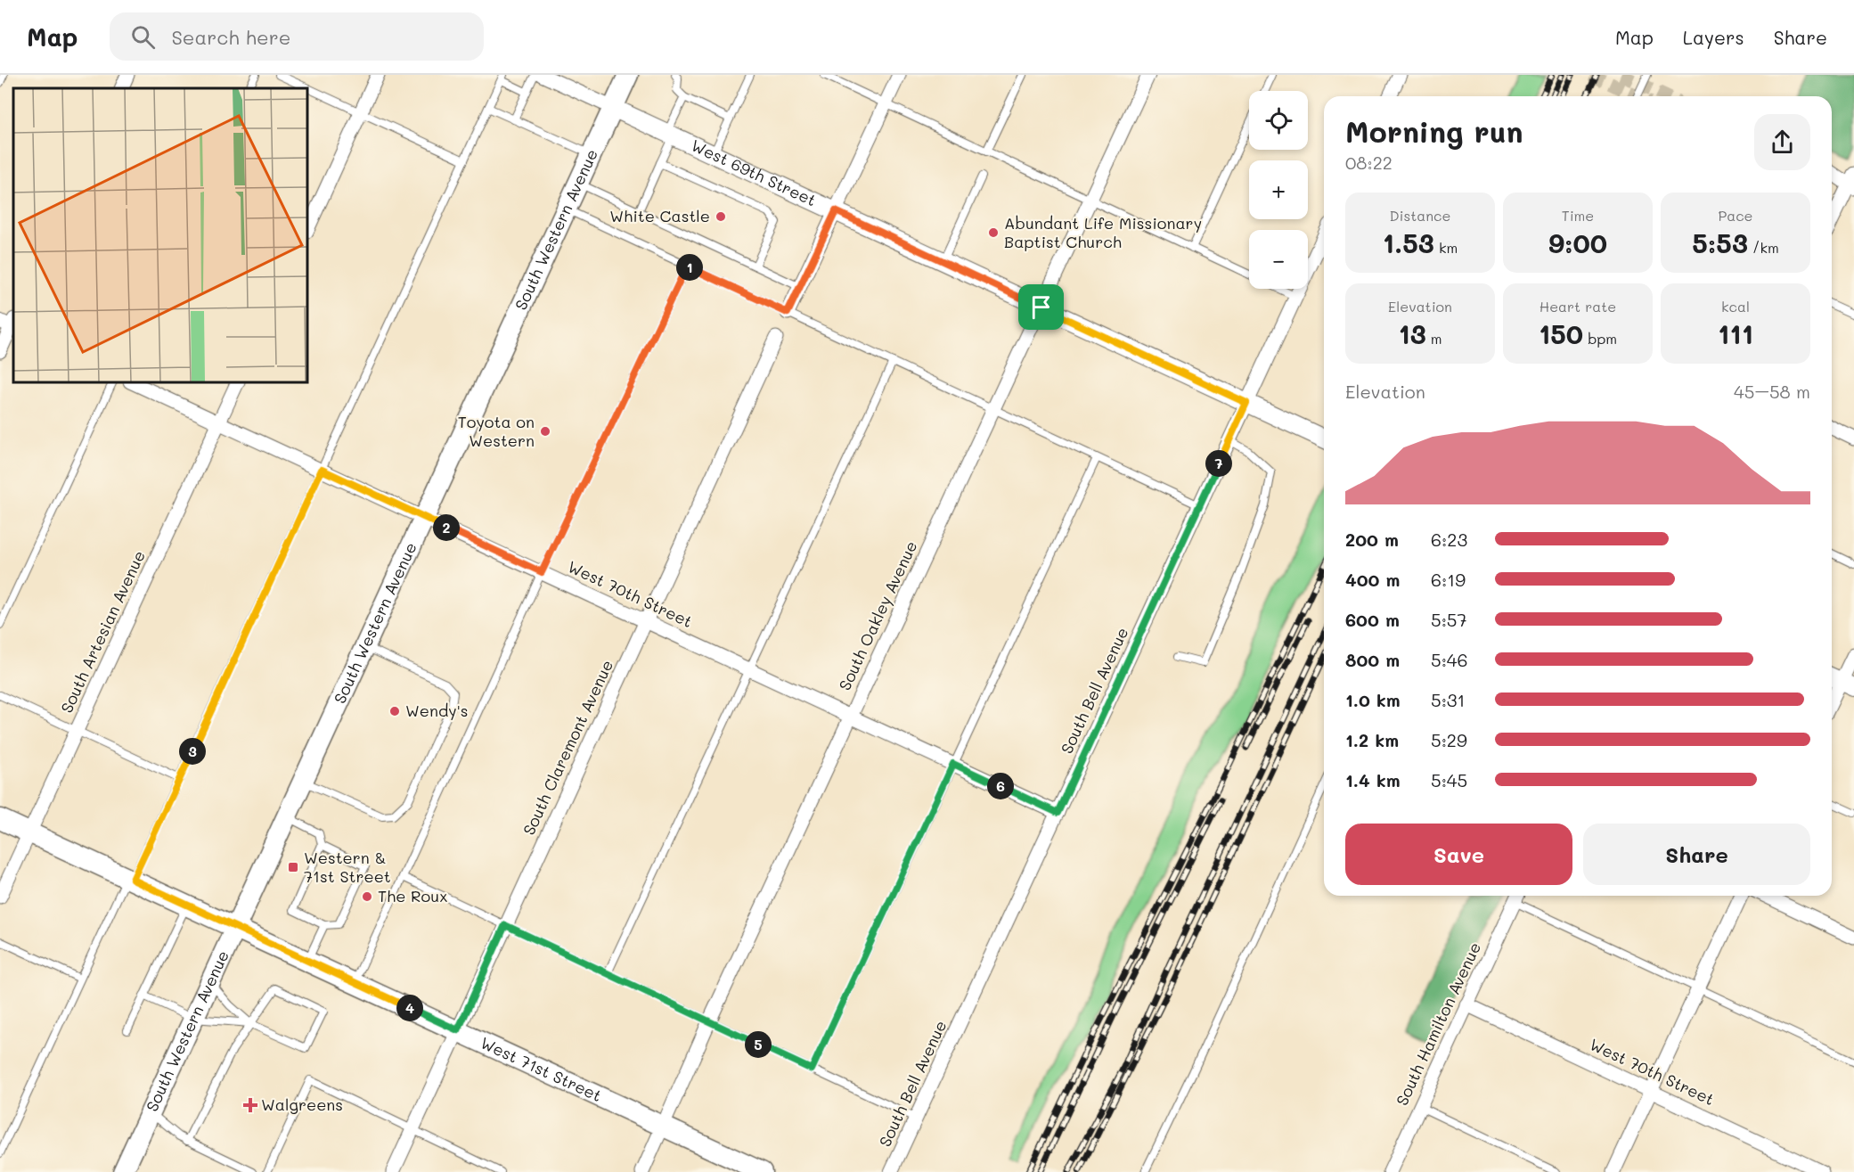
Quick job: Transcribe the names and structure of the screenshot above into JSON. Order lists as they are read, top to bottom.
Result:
{
  "streets": {
    "main road": ["South Western Avenue", "West 71st Street"],
    "street": [
      "West 69th Street",
      "West 70th Street",
      "South Oakley Avenue",
      "South Artesian Avenue",
      "South Bell Avenue",
      "South Claremont Avenue",
      "South Hamilton Avenue"
    ]
  },
  "crossings": [
    ["West 69th Street", "South Western Avenue"],
    ["West 69th Street", "South Oakley Avenue"],
    ["West 69th Street", "South Bell Avenue"],
    ["South Western Avenue", "West 70th Street"],
    ["South Western Avenue", "West 71st Street"],
    ["West 70th Street", "South Oakley Avenue"],
    ["West 70th Street", "South Artesian Avenue"],
    ["West 70th Street", "South Bell Avenue"],
    ["West 70th Street", "South Claremont Avenue"],
    ["West 70th Street", "South Hamilton Avenue"],
    ["South Oakley Avenue", "West 71st Street"],
    ["South Artesian Avenue", "West 71st Street"],
    ["South Claremont Avenue", "West 71st Street"]
  ],
  "places": {
    "other": [
      "White Castle",
      "Abundant Life Missionary Baptist Church",
      "Toyota on Western",
      "Wendy's",
      "The Roux"
    ],
    "transit": ["Western & 71st Street"],
    "health": ["Walgreens"]
  },
  "page": {
    "header": "Map",
    "search": "Search here",
    "nav": ["Map", "Layers", "Share"],
    "map_buttons": ["+", "−"],
    "heading": ["Morning run", "08:22"],
    "stats": [
      ["Distance", "1.53 km"],
      ["Time", "9:00"],
      ["Pace", "5:53 /km"],
      ["Elevation", "13 m"],
      ["Heart rate", "150 bpm"],
      ["kcal", "111"]
    ],
    "pins": [
      "1",
      "7",
      "2",
      "3",
      "6",
      "4",
      "5"
    ],
    "chart": ["Elevation", "45–58 m"],
    "list": [
      {
        "name": "200 m",
        "note": "6:23"
      },
      {
        "name": "400 m",
        "note": "6:19"
      },
      {
        "name": "600 m",
        "note": "5:57"
      },
      {
        "name": "800 m",
        "note": "5:46"
      },
      {
        "name": "1.0 km",
        "note": "5:31"
      },
      {
        "name": "1.2 km",
        "note": "5:29"
      },
      {
        "name": "1.4 km",
        "note": "5:45"
      }
    ],
    "buttons": ["Save", "Share"]
  }
}
